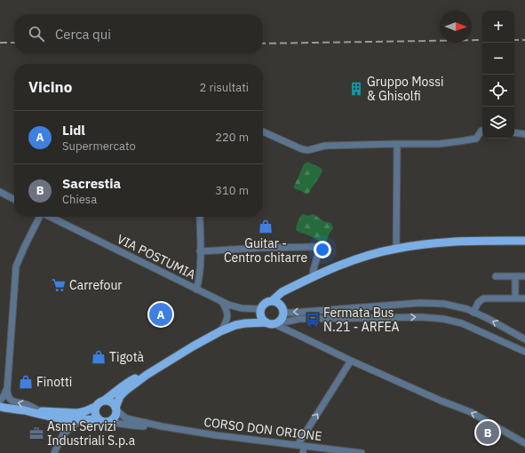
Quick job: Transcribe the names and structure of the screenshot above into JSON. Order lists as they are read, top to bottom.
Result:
{
  "streets": {
    "street": ["VIA POSTUMIA", "CORSO DON ORIONE"]
  },
  "places": {
    "building": ["Gruppo Mossi & Ghisolfi"],
    "shop": ["Guitar - Centro chitarre", "Tigotà", "Finotti"],
    "supermarket": ["Carrefour"],
    "bus stop": ["Fermata Bus N.21 - ARFEA"],
    "office": ["Asmt Servizi Industriali S.p.a"]
  },
  "north": "right",
  "page": {
    "map_buttons": ["+", "−"],
    "search": "Cerca qui",
    "heading": ["Vicino", "2 risultati"],
    "list": [
      {
        "mark": "A",
        "name": "Lidl",
        "note": "Supermercato",
        "value": "220 m"
      },
      {
        "mark": "B",
        "name": "Sacrestia",
        "note": "Chiesa",
        "value": "310 m"
      }
    ],
    "pins": ["A", "B"]
  }
}
